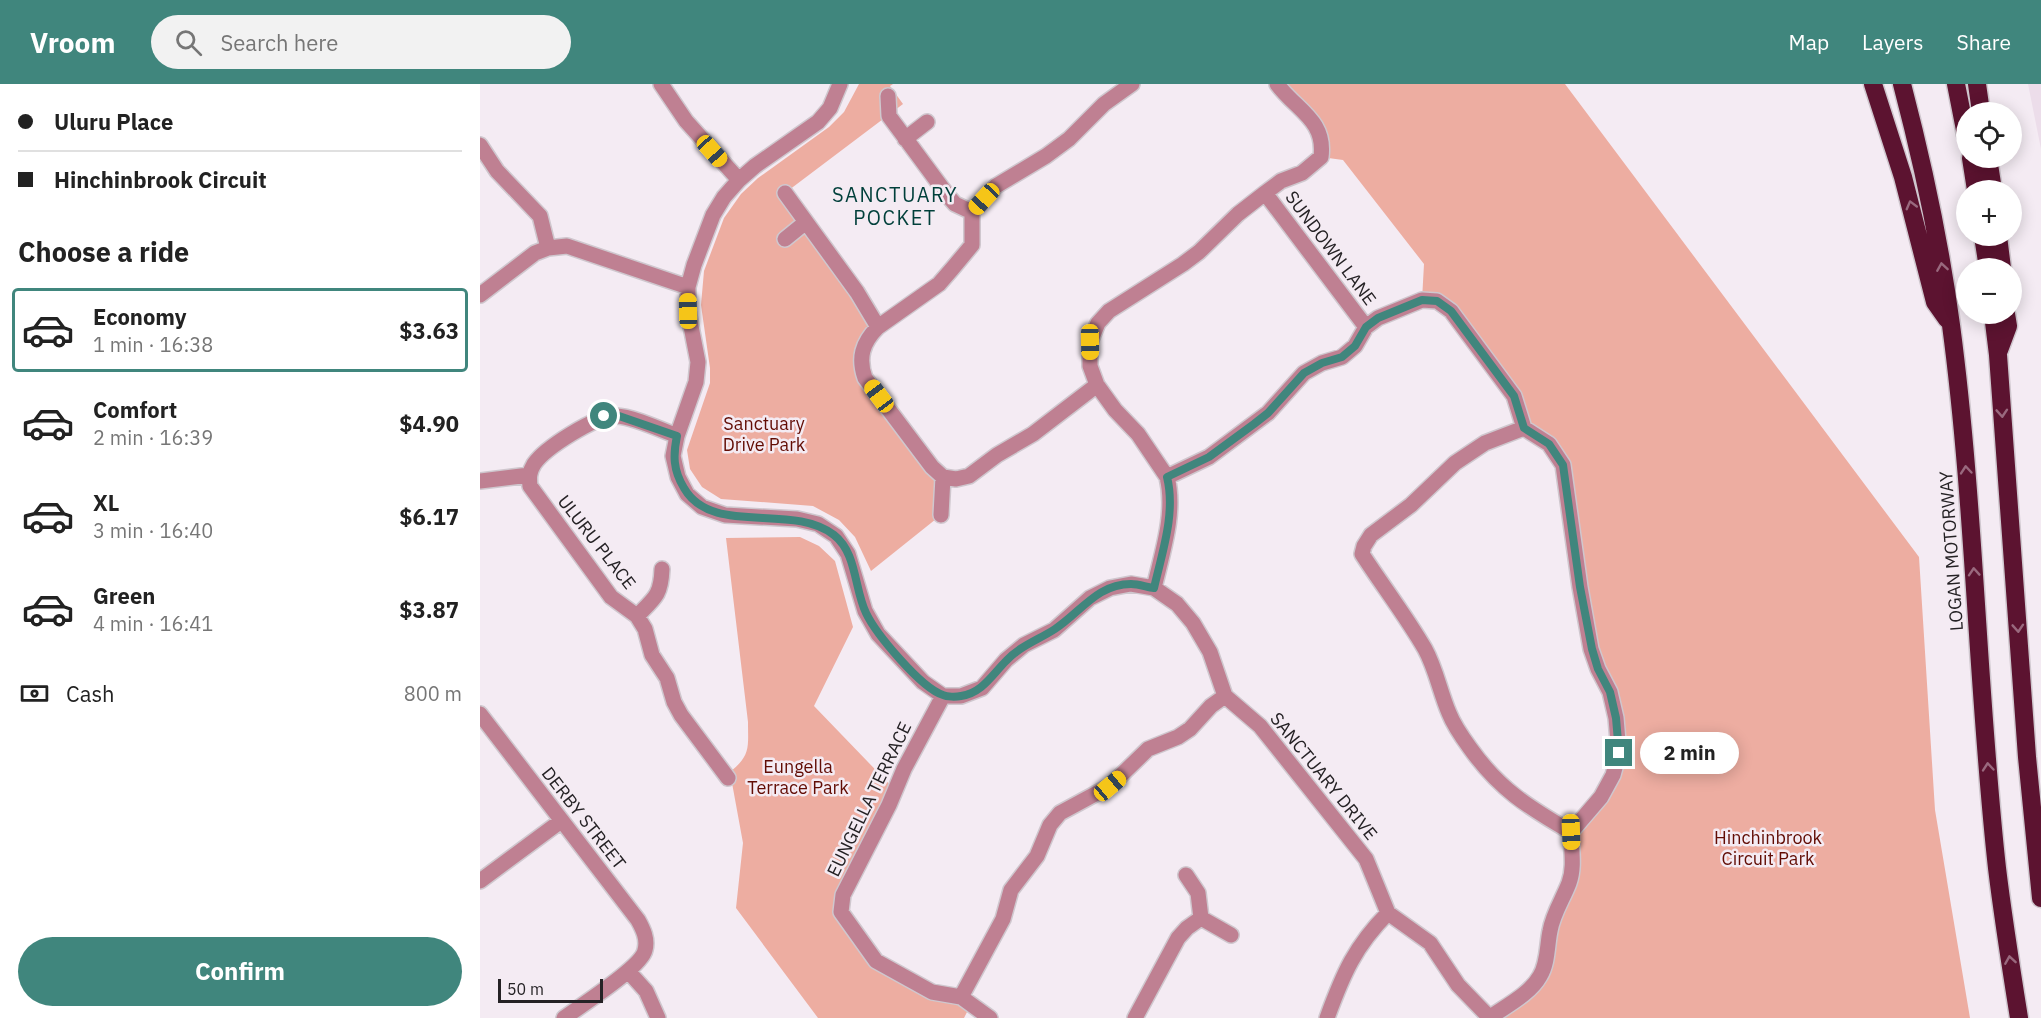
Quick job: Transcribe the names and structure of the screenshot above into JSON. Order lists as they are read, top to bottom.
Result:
{
  "streets": {
    "highway": ["LOGAN MOTORWAY"],
    "street": [
      "SUNDOWN LANE",
      "ULURU PLACE",
      "SANCTUARY DRIVE",
      "EUNGELLA TERRACE",
      "DERBY STREET"
    ]
  },
  "districts": ["SANCTUARY POCKET"],
  "parks": ["Sanctuary Drive Park", "Eungella Terrace Park", "Hinchinbrook Circuit Park"],
  "scale_bar": "50 m",
  "page": {
    "header": "Vroom",
    "search": "Search here",
    "nav": ["Map", "Layers", "Share"],
    "banner": ["Uluru Place", "Hinchinbrook Circuit"],
    "map_buttons": ["+", "−"],
    "heading": "Choose a ride",
    "list": [
      {
        "name": "Economy",
        "note": "1 min · 16:38",
        "value": "$3.63"
      },
      {
        "name": "Comfort",
        "note": "2 min · 16:39",
        "value": "$4.90"
      },
      {
        "name": "XL",
        "note": "3 min · 16:40",
        "value": "$6.17"
      },
      {
        "name": "Green",
        "note": "4 min · 16:41",
        "value": "$3.87"
      }
    ],
    "pay": ["Cash", "800 m"],
    "bubble": "2 min",
    "buttons": "Confirm",
    "scale": "50 m"
  }
}
